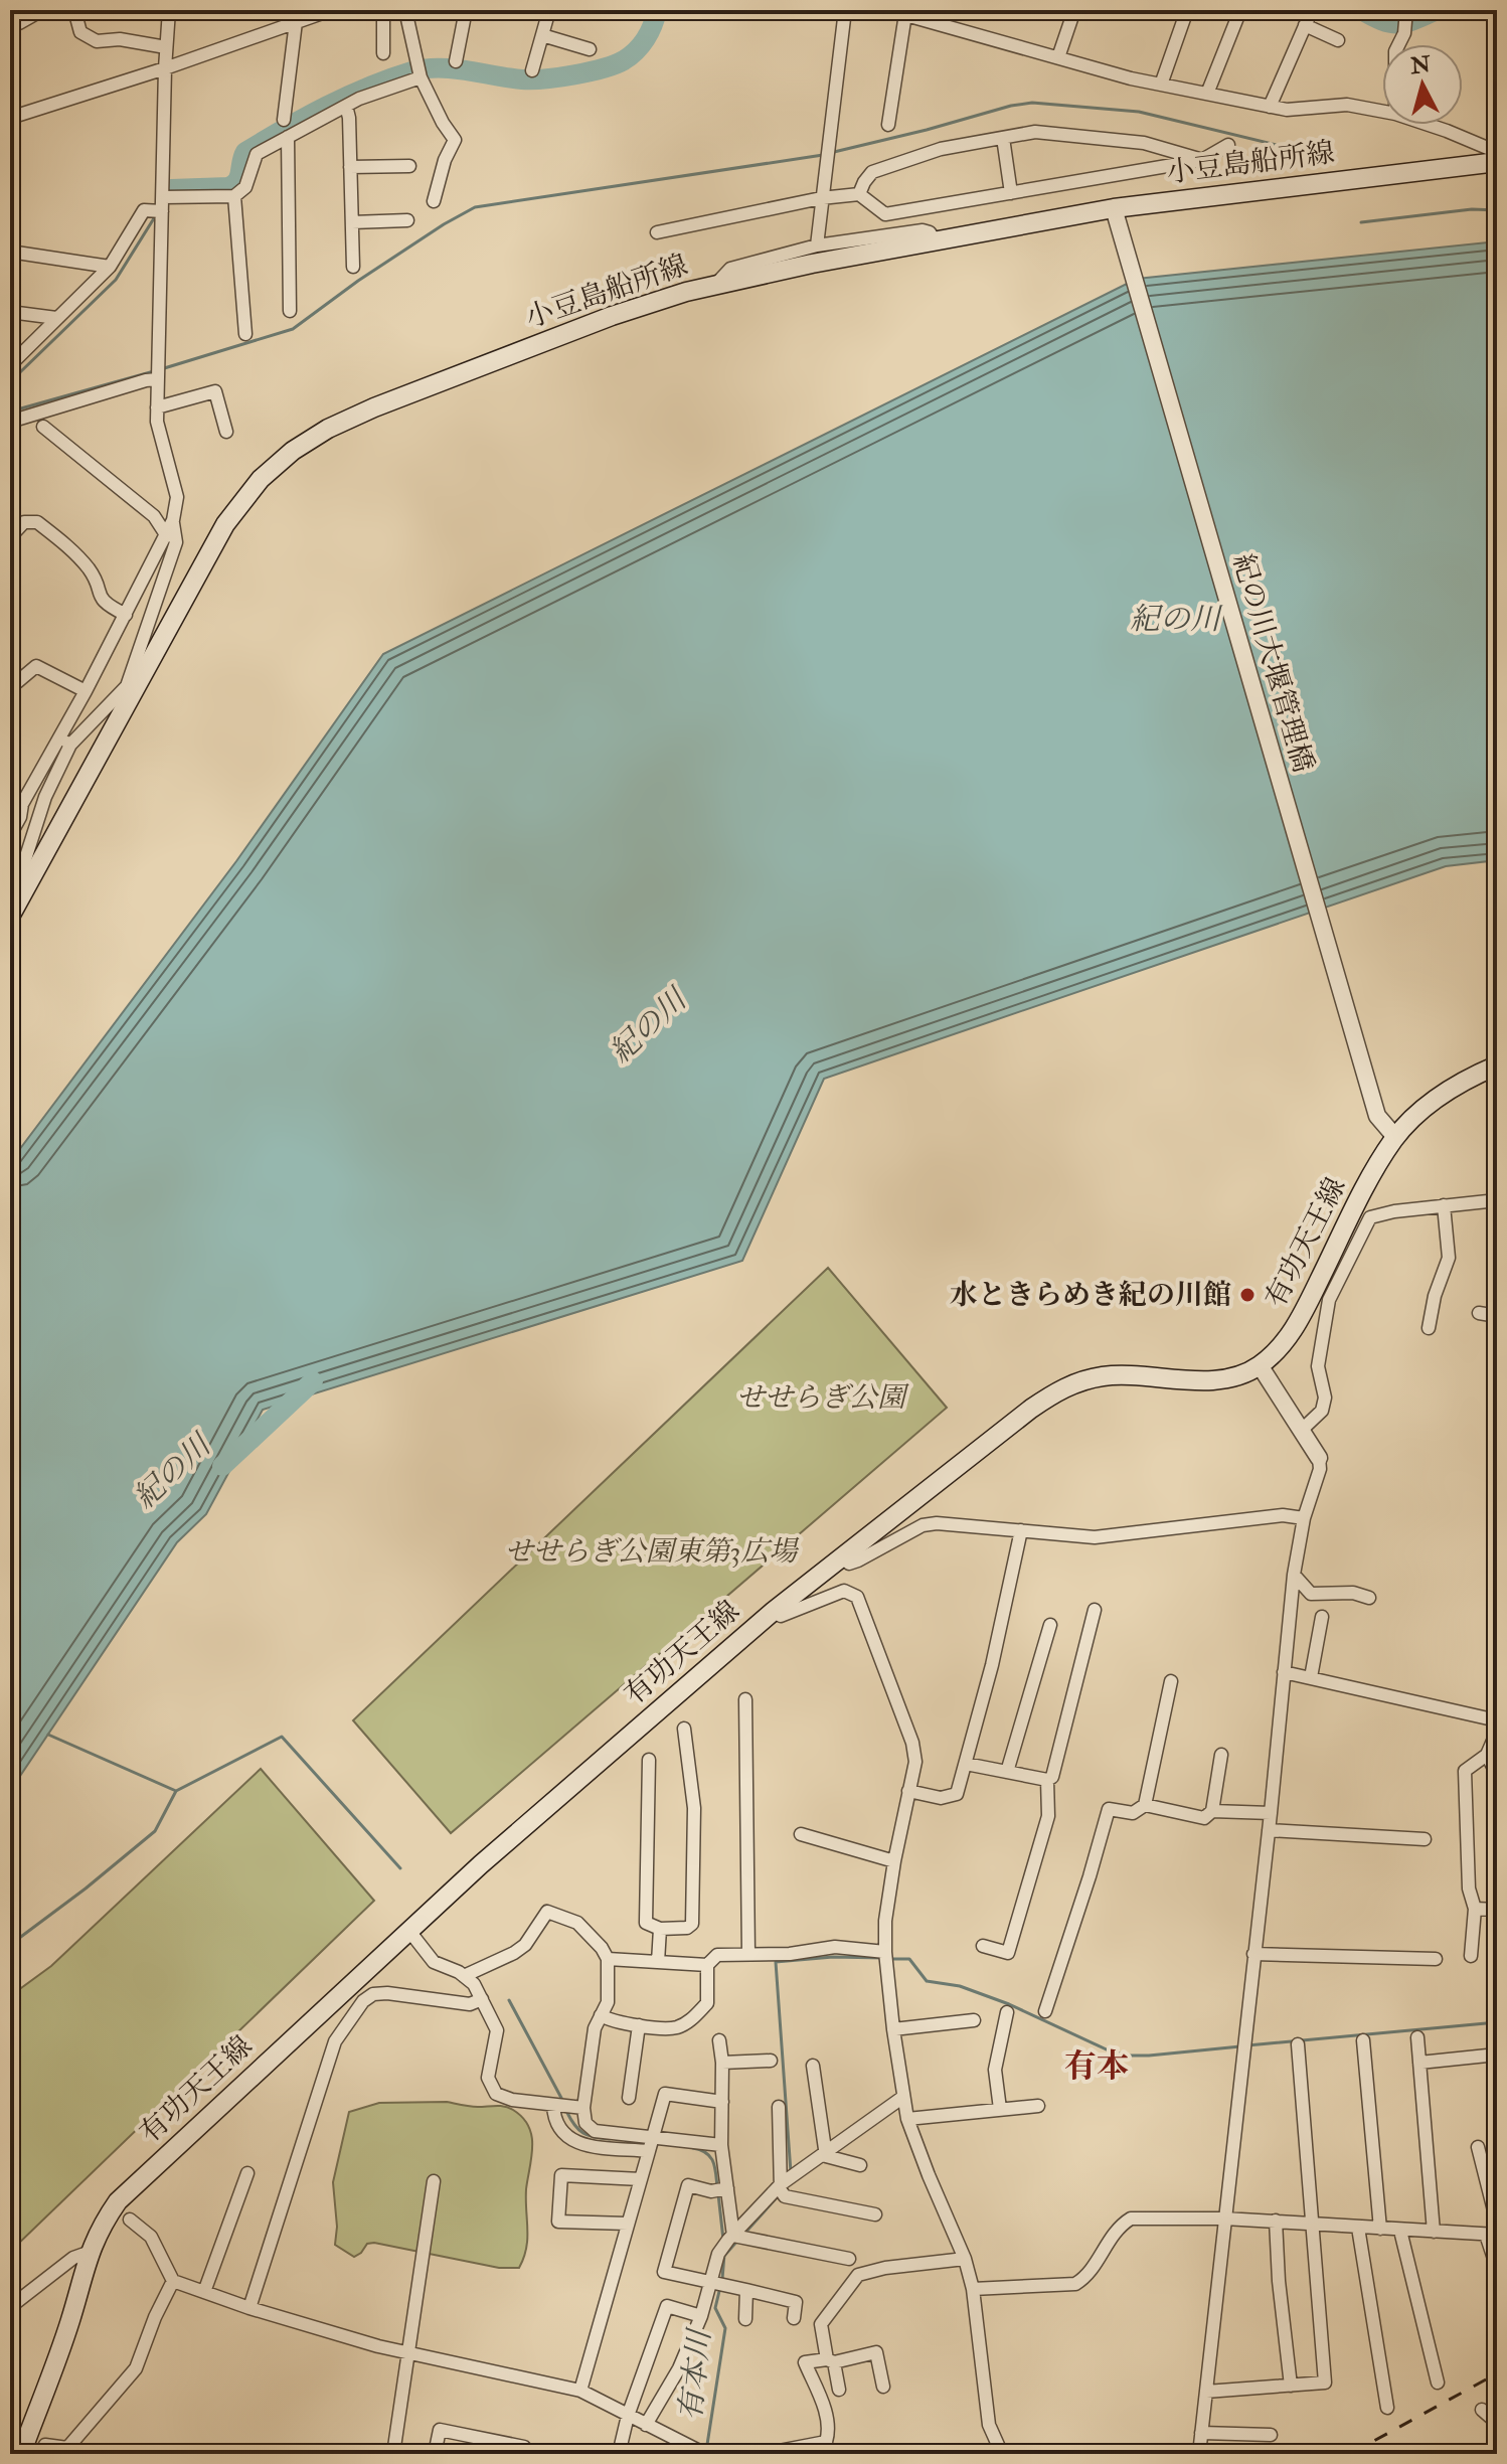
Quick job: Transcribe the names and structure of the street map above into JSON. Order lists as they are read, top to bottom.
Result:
{
  "streets": {
    "main road": ["小豆島船所線", "有功天王線"],
    "street": ["紀の川大堰管理橋"]
  },
  "crossings": [
    ["小豆島船所線", "紀の川大堰管理橋"],
    ["紀の川大堰管理橋", "有功天王線"]
  ],
  "districts": ["有本"],
  "water": ["紀の川", "有本川"],
  "parks": ["せせらぎ公園", "せせらぎ公園東第3広場"],
  "places": ["水ときらめき紀の川館"],
  "north": "top"
}
